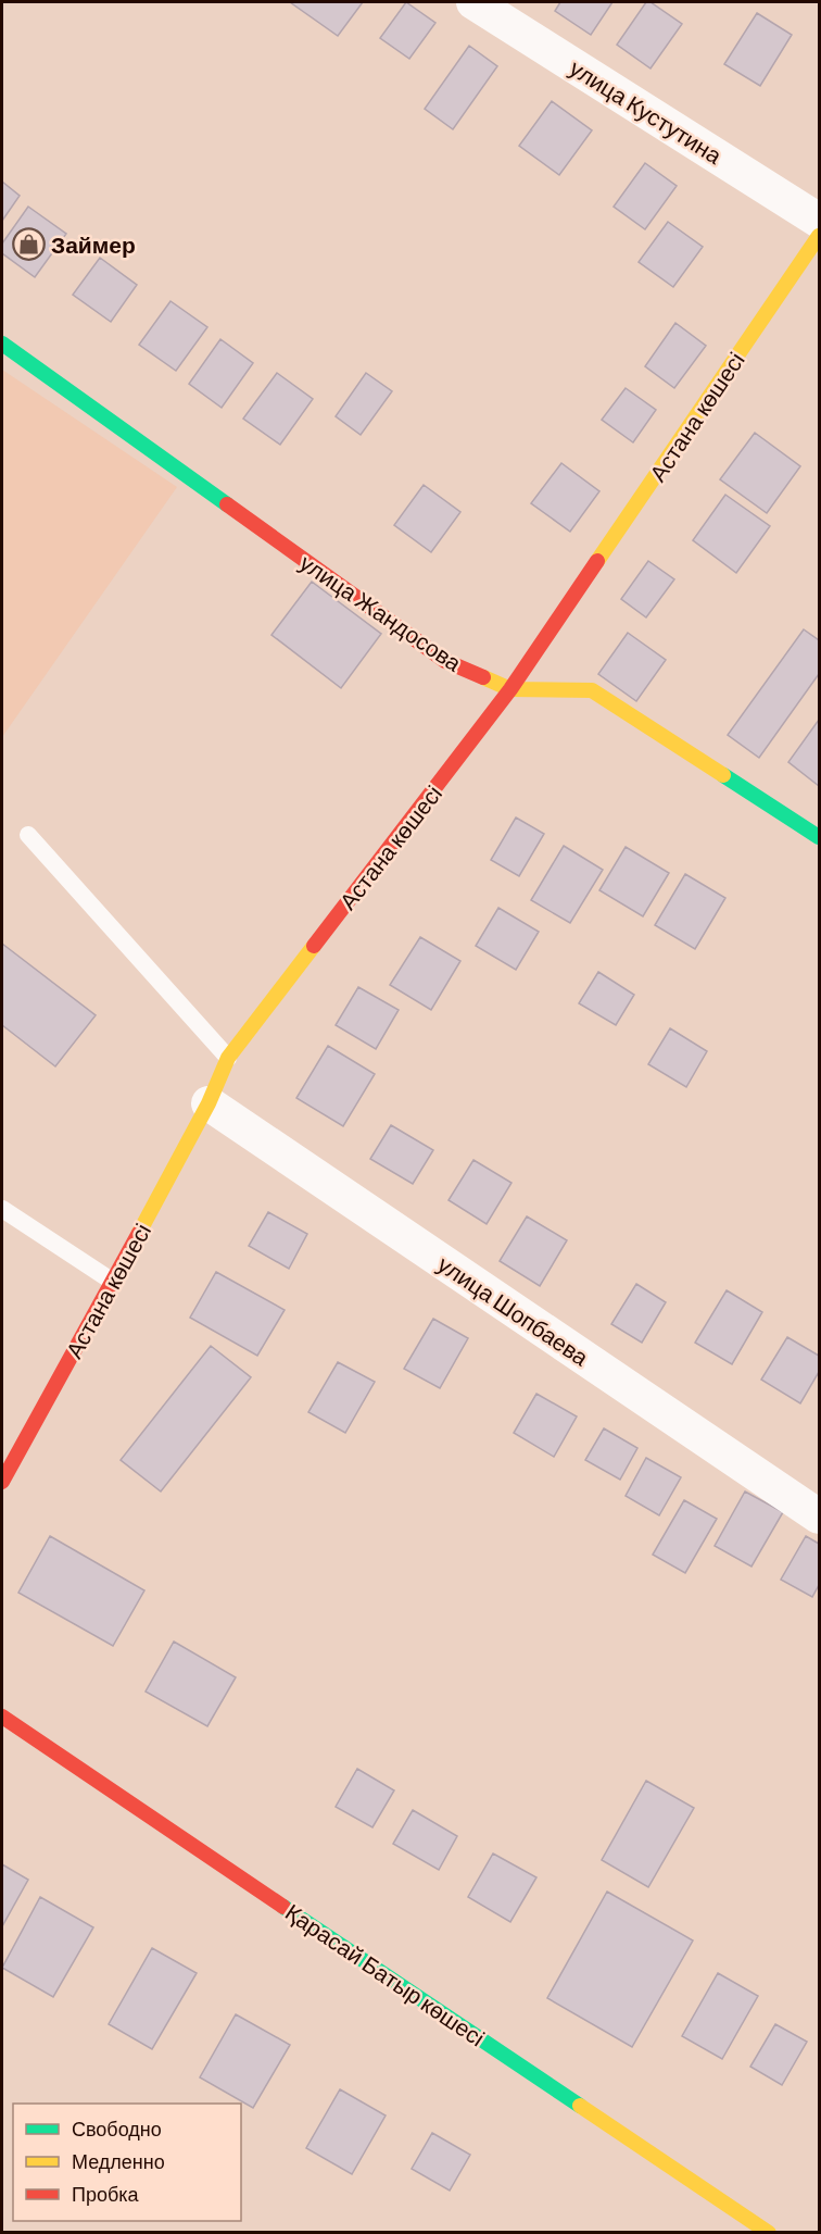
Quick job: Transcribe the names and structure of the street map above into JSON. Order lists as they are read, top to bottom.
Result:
{
  "streets": {
    "street": [
      "улица Кустутина",
      "Астана көшесі",
      "улица Жандосова",
      "улица Шопбаева",
      "Қарасай Батыр көшесі"
    ]
  },
  "crossings": [
    ["Астана көшесі", "улица Жандосова"],
    ["Астана көшесі", "улица Шопбаева"]
  ],
  "places": {
    "shop": ["Займер"]
  },
  "legend": ["Свободно", "Медленно", "Пробка"]
}
